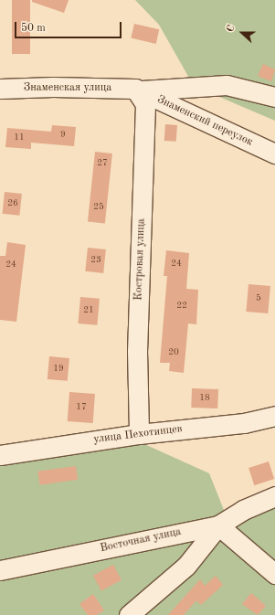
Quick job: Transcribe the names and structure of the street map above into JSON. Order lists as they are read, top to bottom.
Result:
{
  "streets": {
    "street": [
      "Знаменская улица",
      "Знаменский переулок",
      "Костровая улица",
      "улица Пехотинцев",
      "Восточная улица"
    ]
  },
  "crossings": [
    ["Знаменская улица", "Знаменский переулок"],
    ["Знаменская улица", "Костровая улица"],
    ["Знаменский переулок", "Костровая улица"],
    ["Костровая улица", "улица Пехотинцев"]
  ],
  "house_numbers": [
    "9",
    "11",
    "27",
    "26",
    "25",
    "23",
    "24",
    "24",
    "5",
    "22",
    "21",
    "20",
    "19",
    "18",
    "17"
  ],
  "scale_bar": "50 m",
  "north": "left"
}
